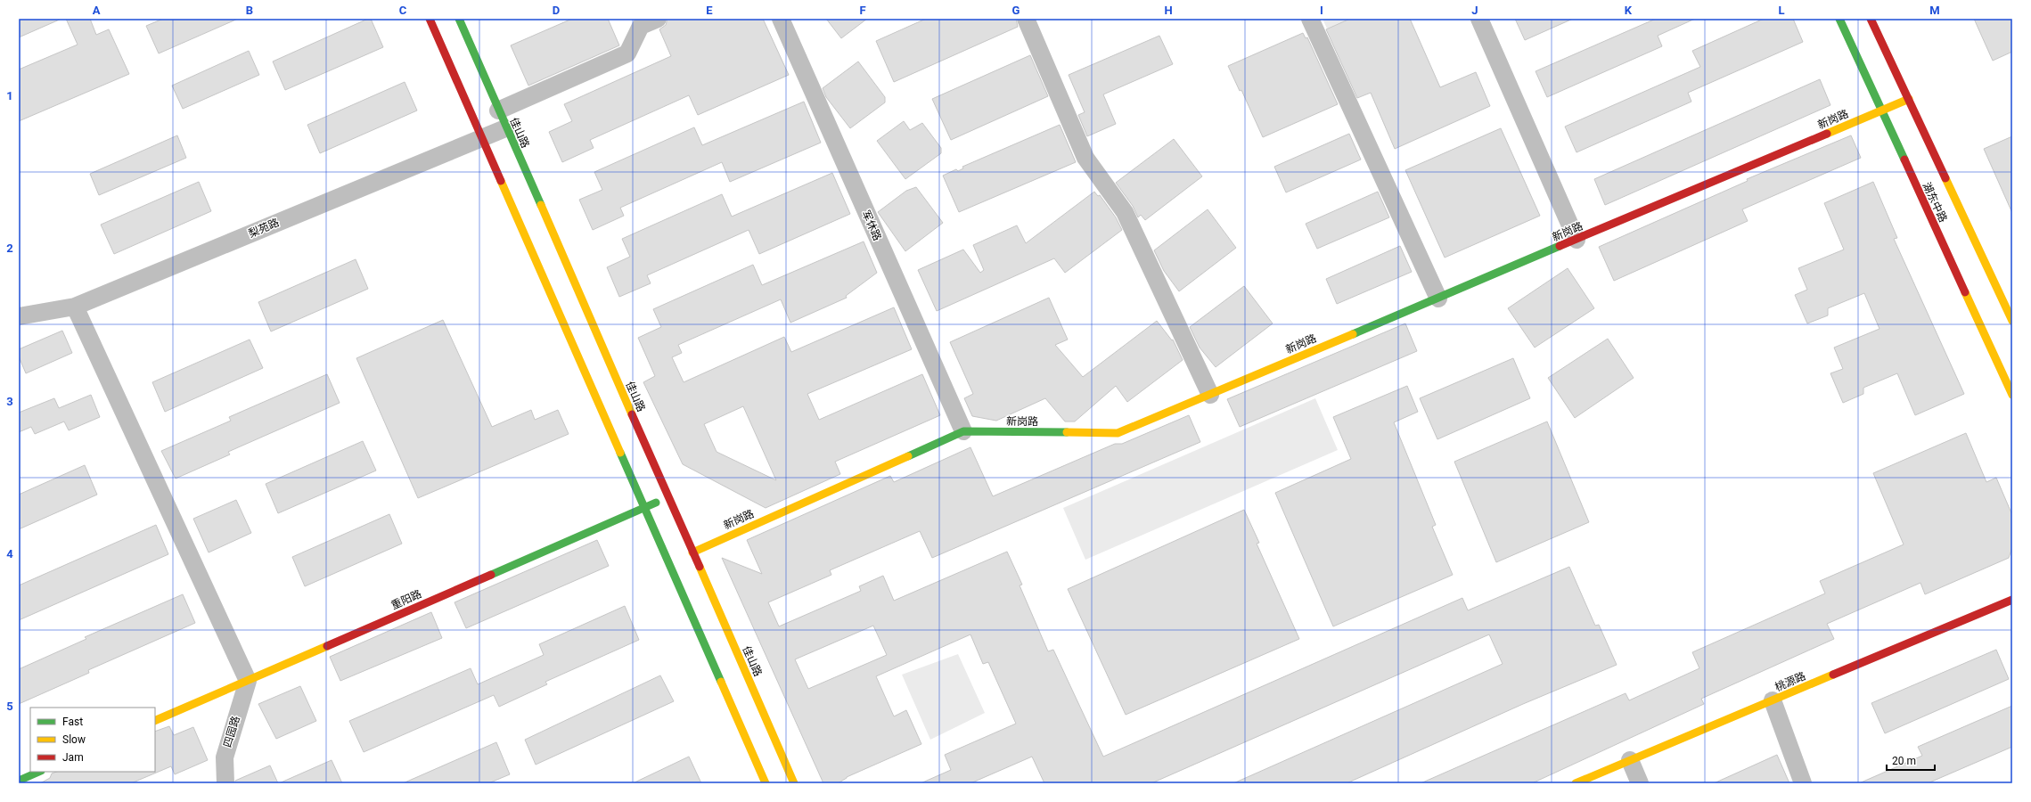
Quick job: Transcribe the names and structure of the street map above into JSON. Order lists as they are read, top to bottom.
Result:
{
  "streets": {
    "street": [
      "新岗路",
      "佳山路",
      "湖东中路",
      "军休路",
      "梨苑路",
      "重阳路",
      "桃源路",
      "四园路"
    ]
  },
  "crossings": [
    ["新岗路", "佳山路"],
    ["新岗路", "湖东中路"],
    ["新岗路", "军休路"],
    ["佳山路", "梨苑路"],
    ["佳山路", "重阳路"],
    ["重阳路", "四园路"]
  ],
  "legend": ["Fast", "Slow", "Jam"],
  "scale_bar": "20 m",
  "grid": {
    "columns": [
      "A",
      "B",
      "C",
      "D",
      "E",
      "F",
      "G",
      "H",
      "I",
      "J",
      "K",
      "L",
      "M"
    ],
    "rows": [
      "1",
      "2",
      "3",
      "4",
      "5"
    ]
  }
}
